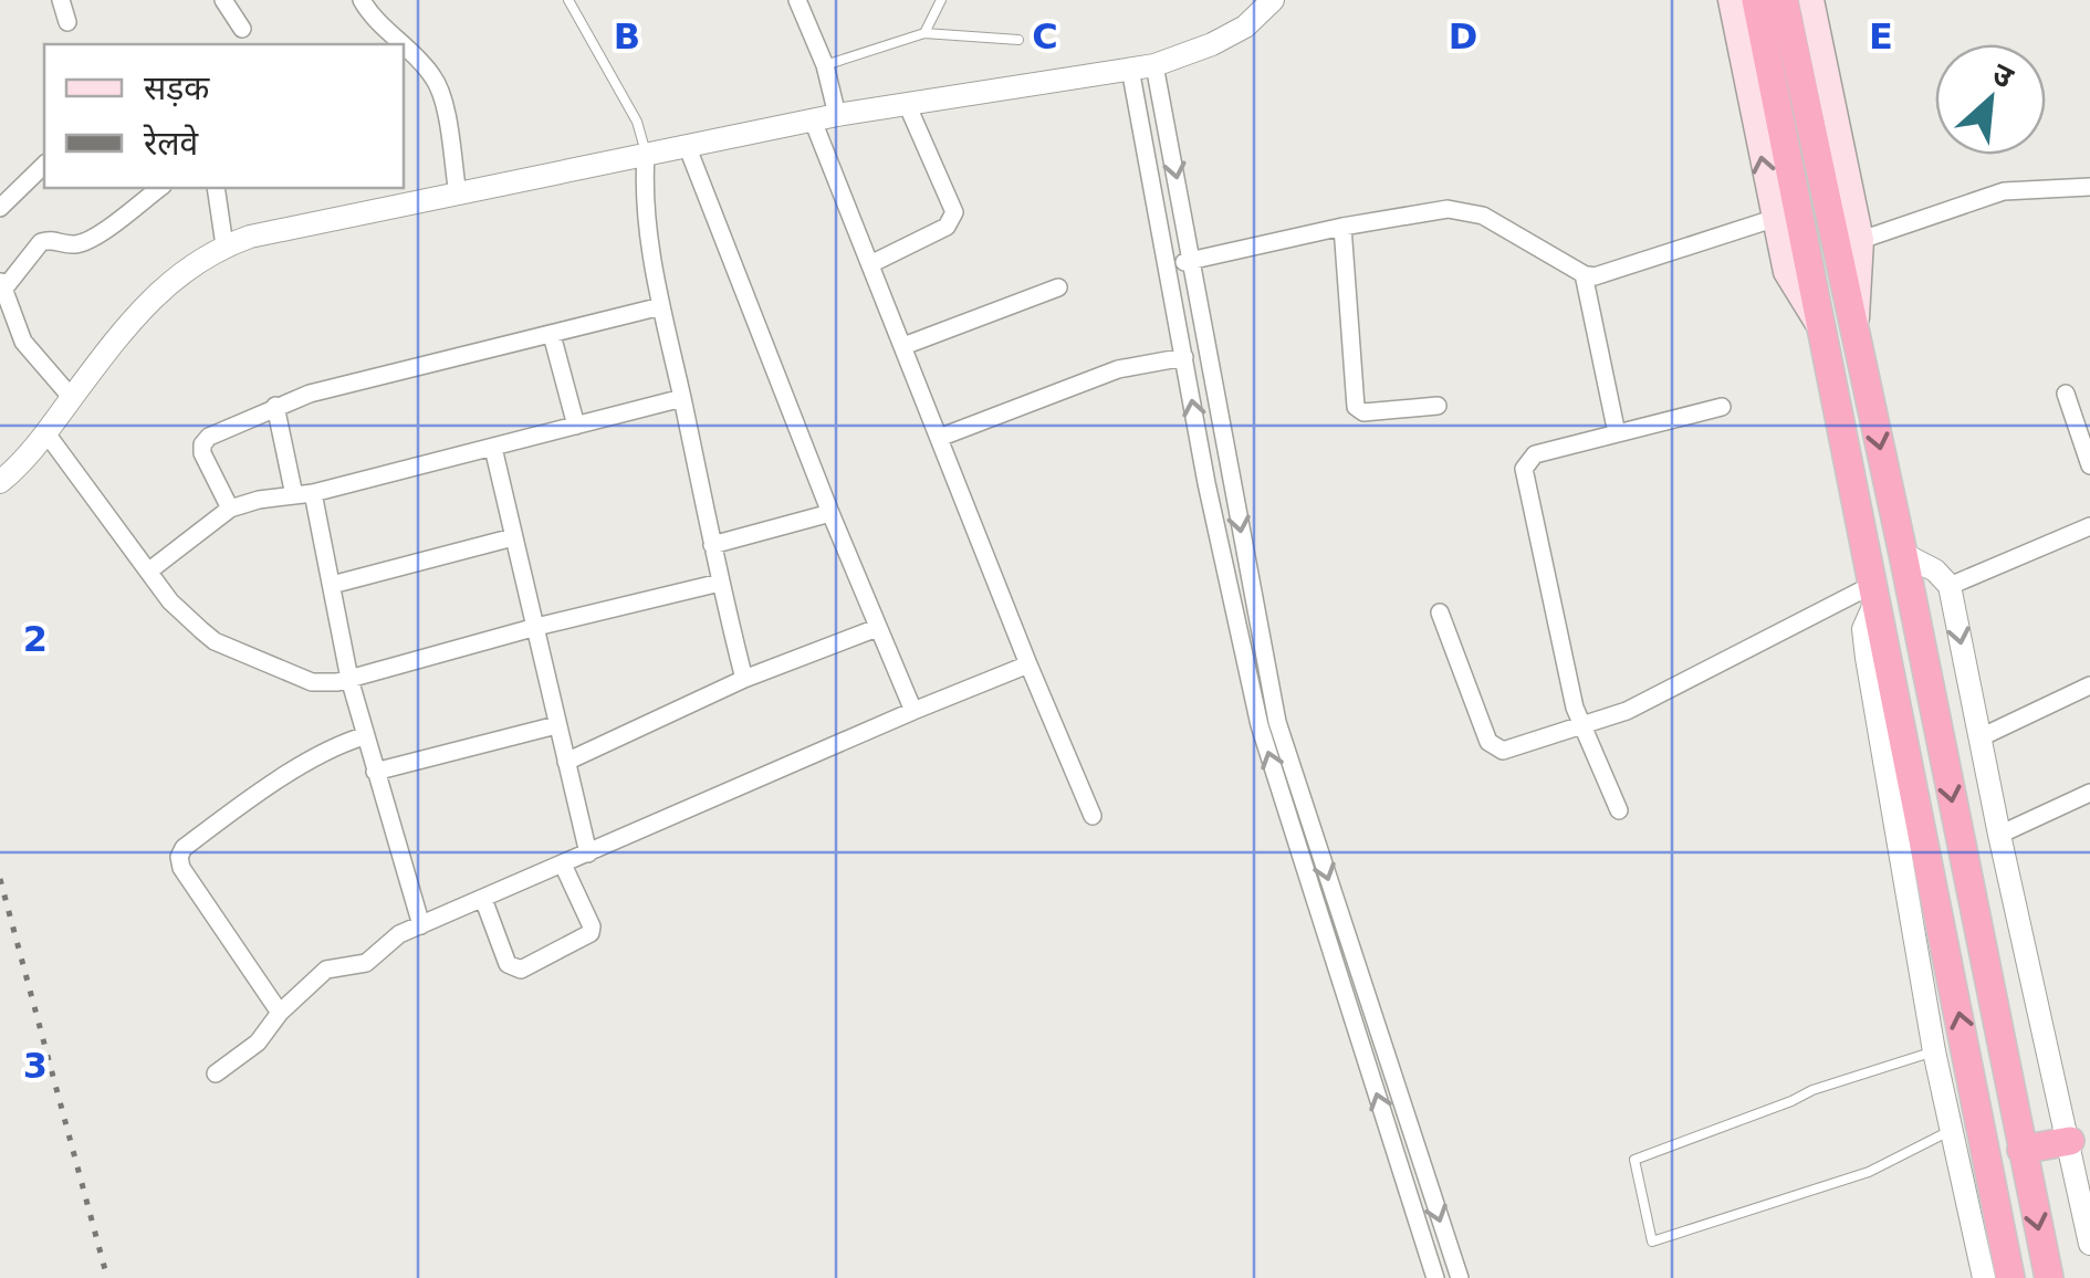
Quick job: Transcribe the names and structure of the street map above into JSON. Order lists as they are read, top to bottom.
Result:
{
  "legend": ["सड़क", "रेलवे"],
  "north": "top right",
  "grid": {
    "columns": [
      "B",
      "C",
      "D",
      "E"
    ],
    "rows": ["2", "3"]
  }
}
